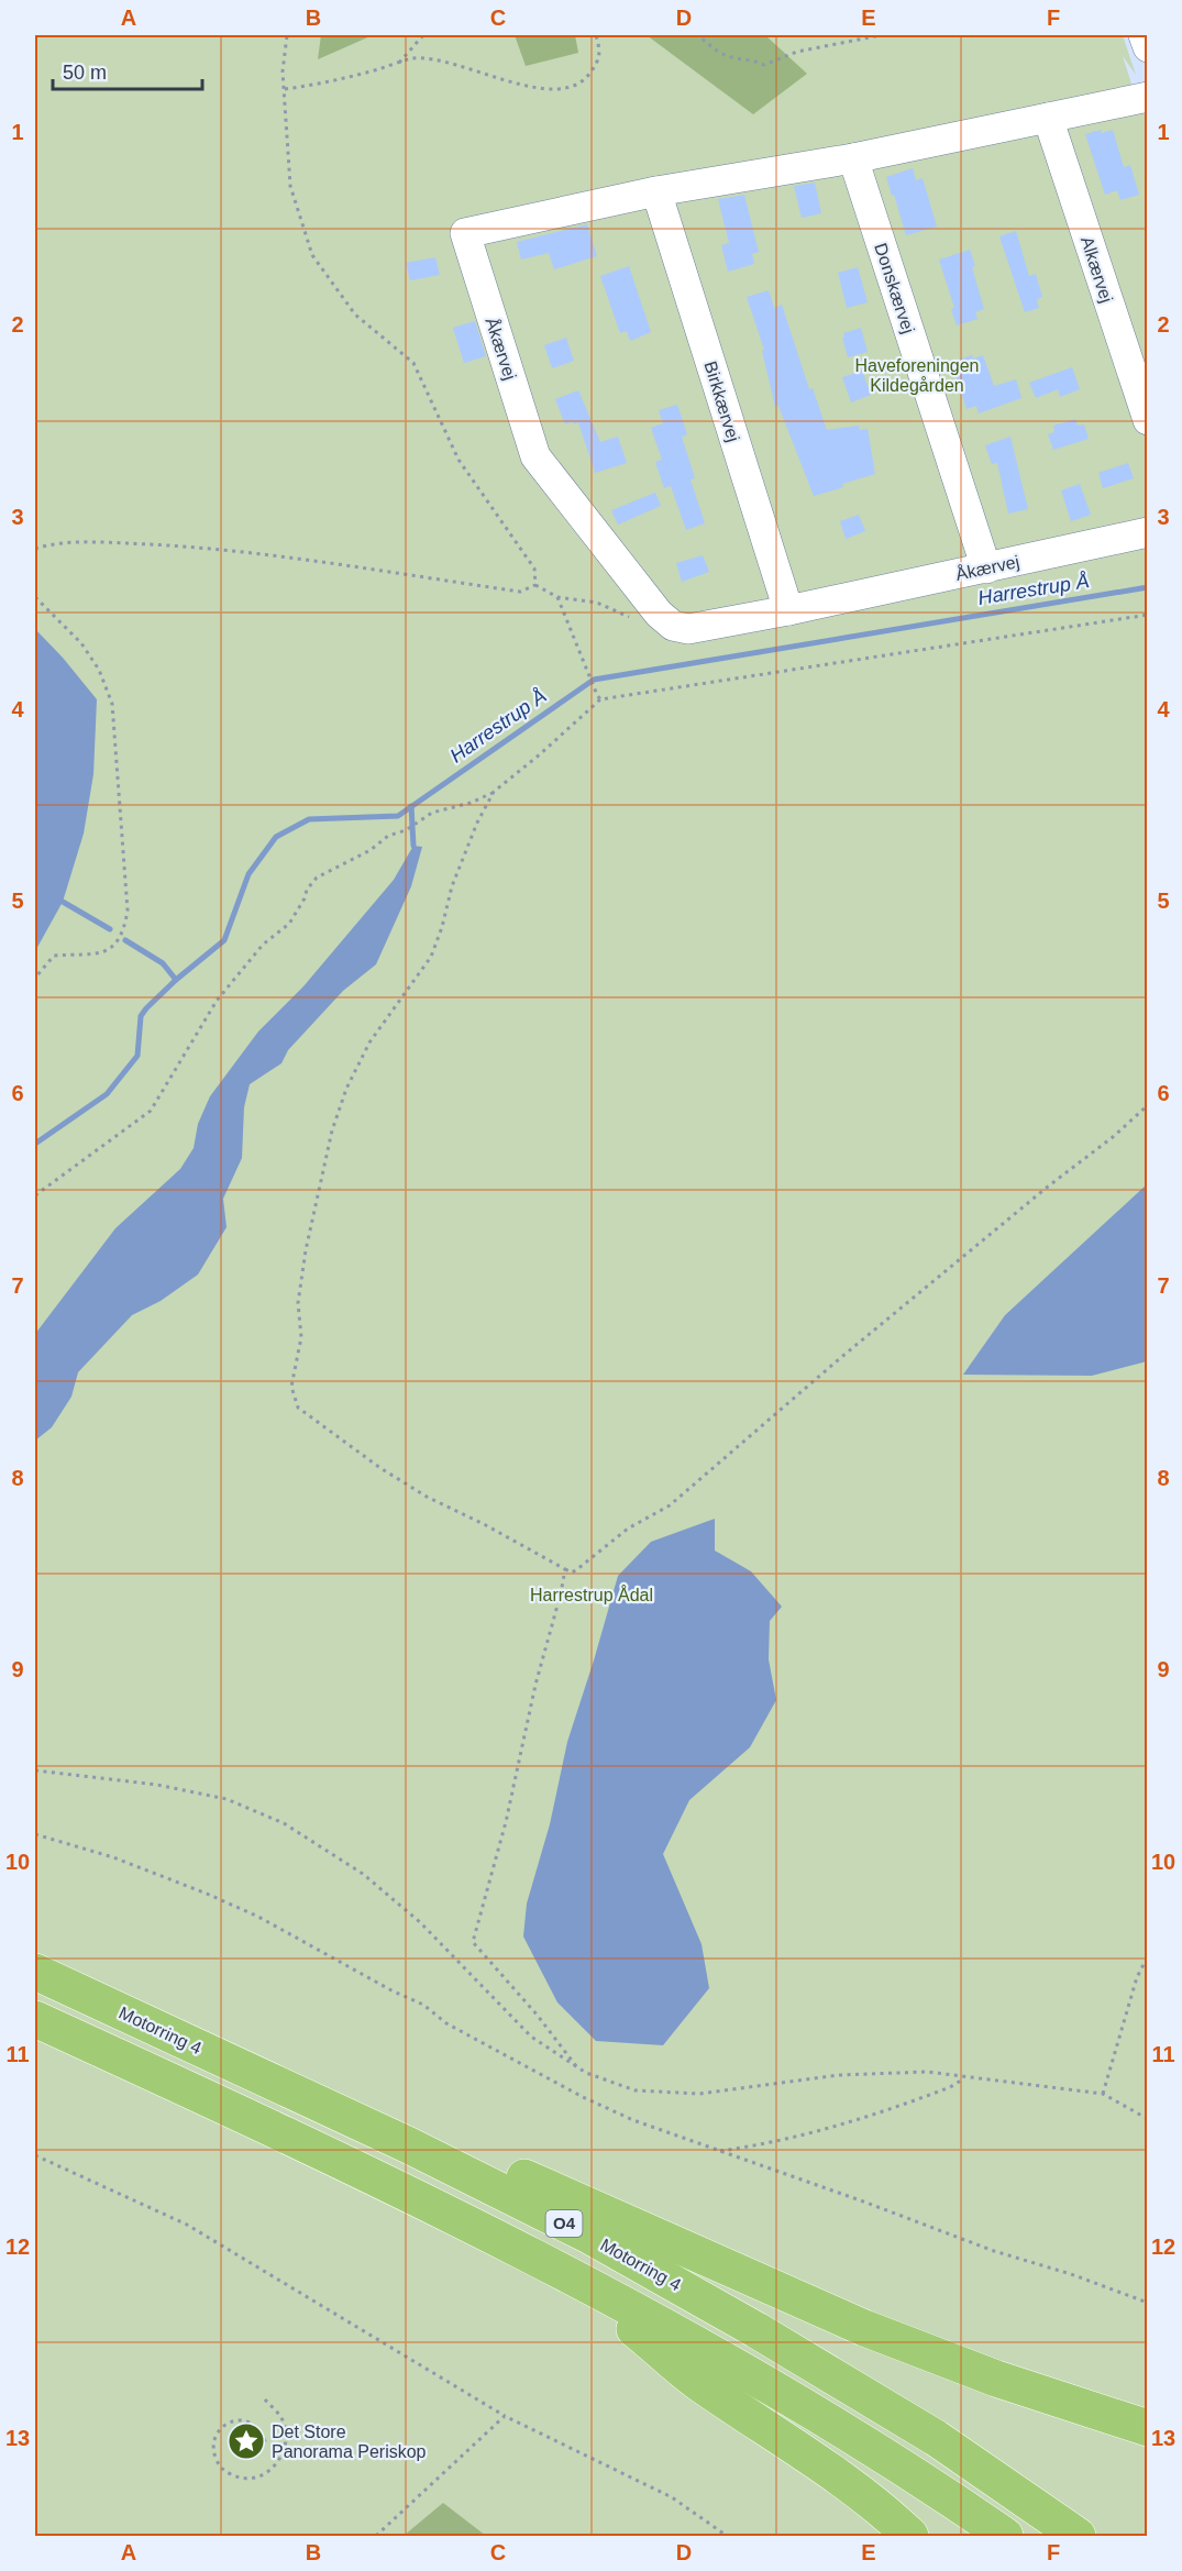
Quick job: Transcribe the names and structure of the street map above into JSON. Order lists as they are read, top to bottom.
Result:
{
  "streets": {
    "highway": ["Motorring 4", "O4"],
    "street": [
      "Alkærvej",
      "Donskærvej",
      "Åkærvej",
      "Birkkærvej"
    ]
  },
  "crossings": [
    ["Alkærvej", "Åkærvej"],
    ["Donskærvej", "Åkærvej"],
    ["Åkærvej", "Birkkærvej"]
  ],
  "water": ["Harrestrup Å"],
  "parks": ["Haveforeningen Kildegården", "Harrestrup Ådal"],
  "places": {
    "place": ["Det Store Panorama Periskop"]
  },
  "scale_bar": "50 m",
  "grid": {
    "columns": [
      "A",
      "B",
      "C",
      "D",
      "E",
      "F"
    ],
    "rows": [
      "1",
      "2",
      "3",
      "4",
      "5",
      "6",
      "7",
      "8",
      "9",
      "10",
      "11",
      "12",
      "13"
    ]
  }
}
